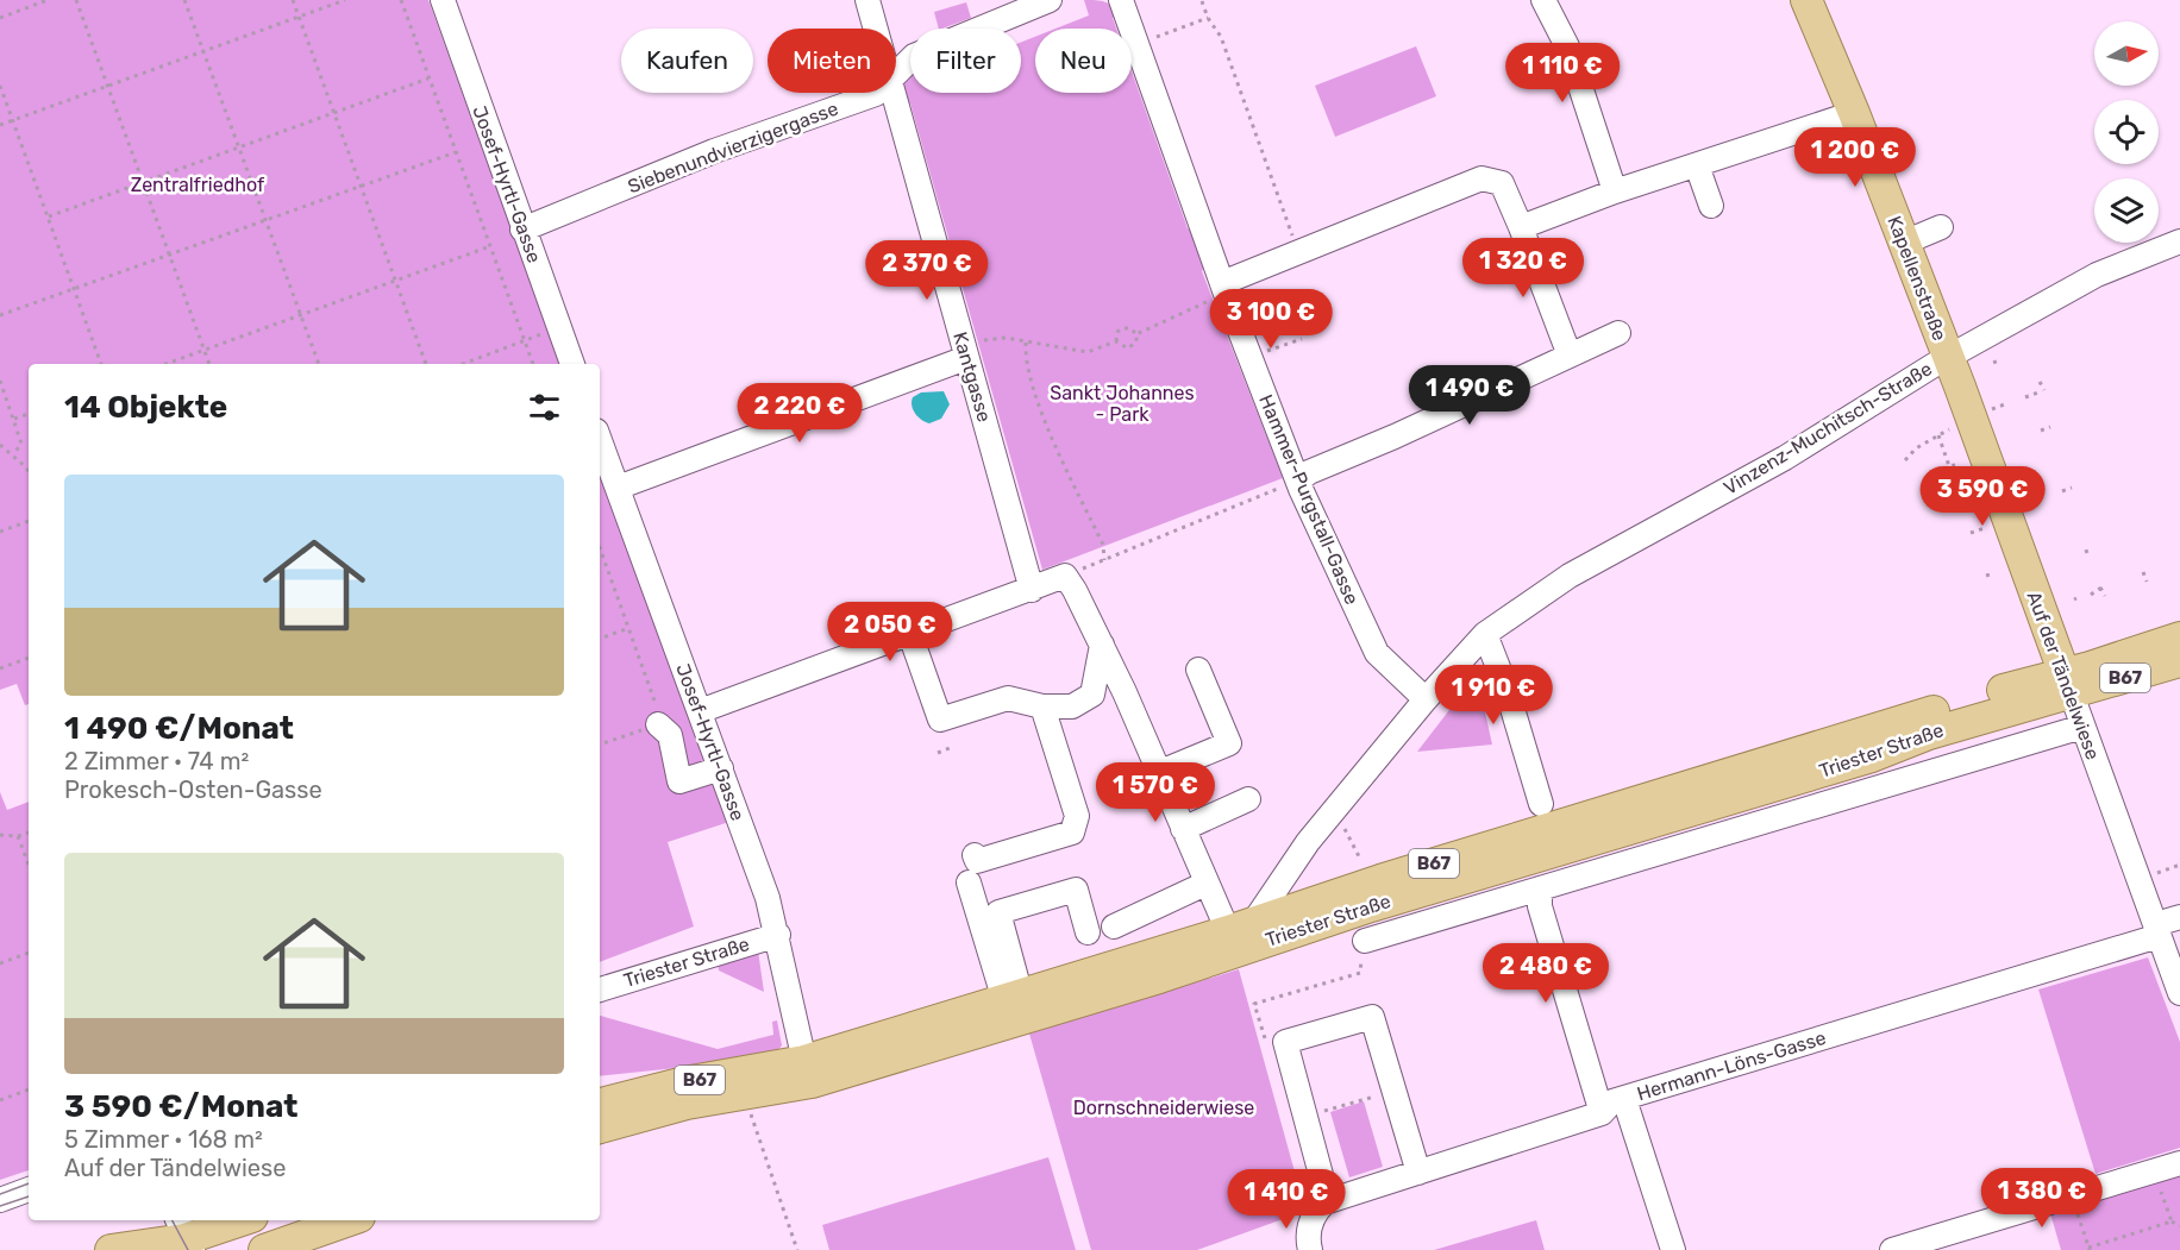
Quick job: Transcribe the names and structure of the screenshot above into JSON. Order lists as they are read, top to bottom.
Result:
{
  "streets": {
    "main road": [
      "Kapellenstraße",
      "Auf der Tändelwiese",
      "B67",
      "Triester Straße"
    ],
    "street": [
      "Siebenundvierzigergasse",
      "Josef-Hyrtl-Gasse",
      "Kantgasse",
      "Vinzenz-Muchitsch-Straße",
      "Hammer-Purgstall-Gasse",
      "Hermann-Löns-Gasse"
    ]
  },
  "crossings": [
    ["Siebenundvierzigergasse", "Josef-Hyrtl-Gasse"],
    ["Josef-Hyrtl-Gasse", "Triester Straße"],
    ["Kapellenstraße", "Vinzenz-Muchitsch-Straße"],
    ["Kapellenstraße", "Auf der Tändelwiese"],
    ["Vinzenz-Muchitsch-Straße", "Hammer-Purgstall-Gasse"],
    ["Vinzenz-Muchitsch-Straße", "Auf der Tändelwiese"],
    ["Vinzenz-Muchitsch-Straße", "Triester Straße"],
    ["Auf der Tändelwiese", "Triester Straße"],
    ["Auf der Tändelwiese", "Hermann-Löns-Gasse"]
  ],
  "parks": ["Zentralfriedhof", "Sankt Johannes - Park", "Dornschneiderwiese"],
  "north": "right",
  "page": {
    "chip": [
      "Kaufen",
      "Mieten",
      "Filter",
      "Neu"
    ],
    "price": [
      "1 110 €",
      "1 200 €",
      "1 320 €",
      "2 370 €",
      "3 100 €",
      "1 490 €",
      "2 220 €",
      "3 590 €",
      "2 050 €",
      "1 910 €",
      "1 570 €",
      "2 480 €",
      "1 380 €",
      "1 410 €"
    ],
    "heading": "14 Objekte",
    "list": [
      {
        "name": "1 490 €/Monat",
        "note": "2 Zimmer · 74 m² · Prokesch-Osten-Gasse"
      },
      {
        "name": "3 590 €/Monat",
        "note": "5 Zimmer · 168 m² · Auf der Tändelwiese"
      }
    ]
  }
}
